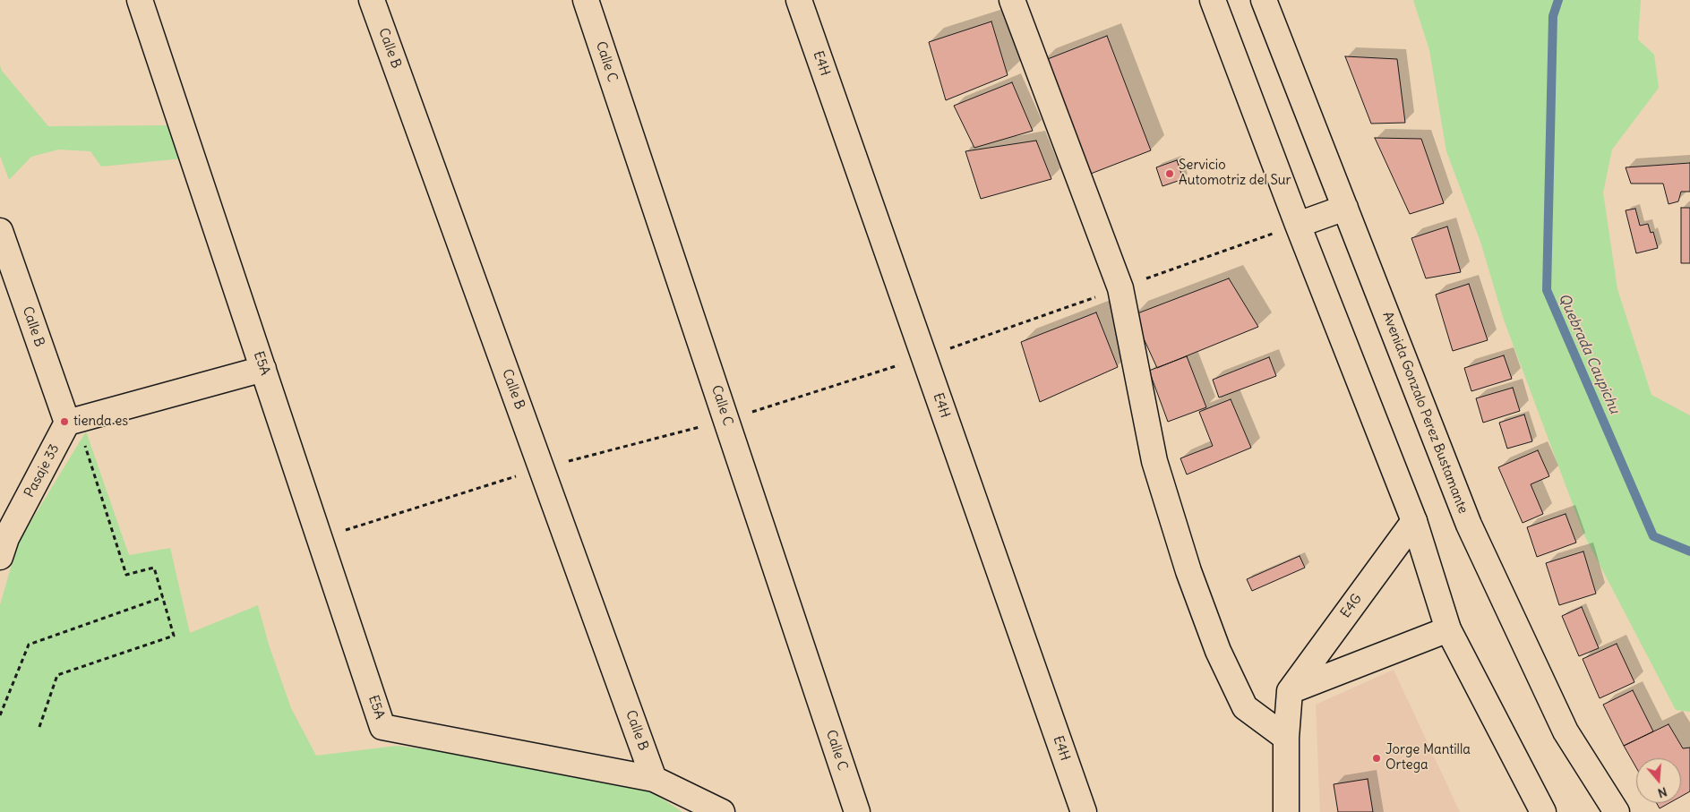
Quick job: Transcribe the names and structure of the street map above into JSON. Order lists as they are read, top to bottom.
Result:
{
  "streets": {
    "street": [
      "Calle B",
      "Calle C",
      "E4H",
      "E5A",
      "Avenida Gonzalo Perez Bustamante",
      "Pasaje 33",
      "E4G"
    ]
  },
  "crossings": [
    ["Calle B", "E5A"],
    ["Calle B", "Pasaje 33"]
  ],
  "water": ["Quebrada Caupichu"],
  "places": ["Servicio Automotriz del Sur", "tienda es", "Jorge Mantilla Ortega"],
  "north": "bottom"
}
